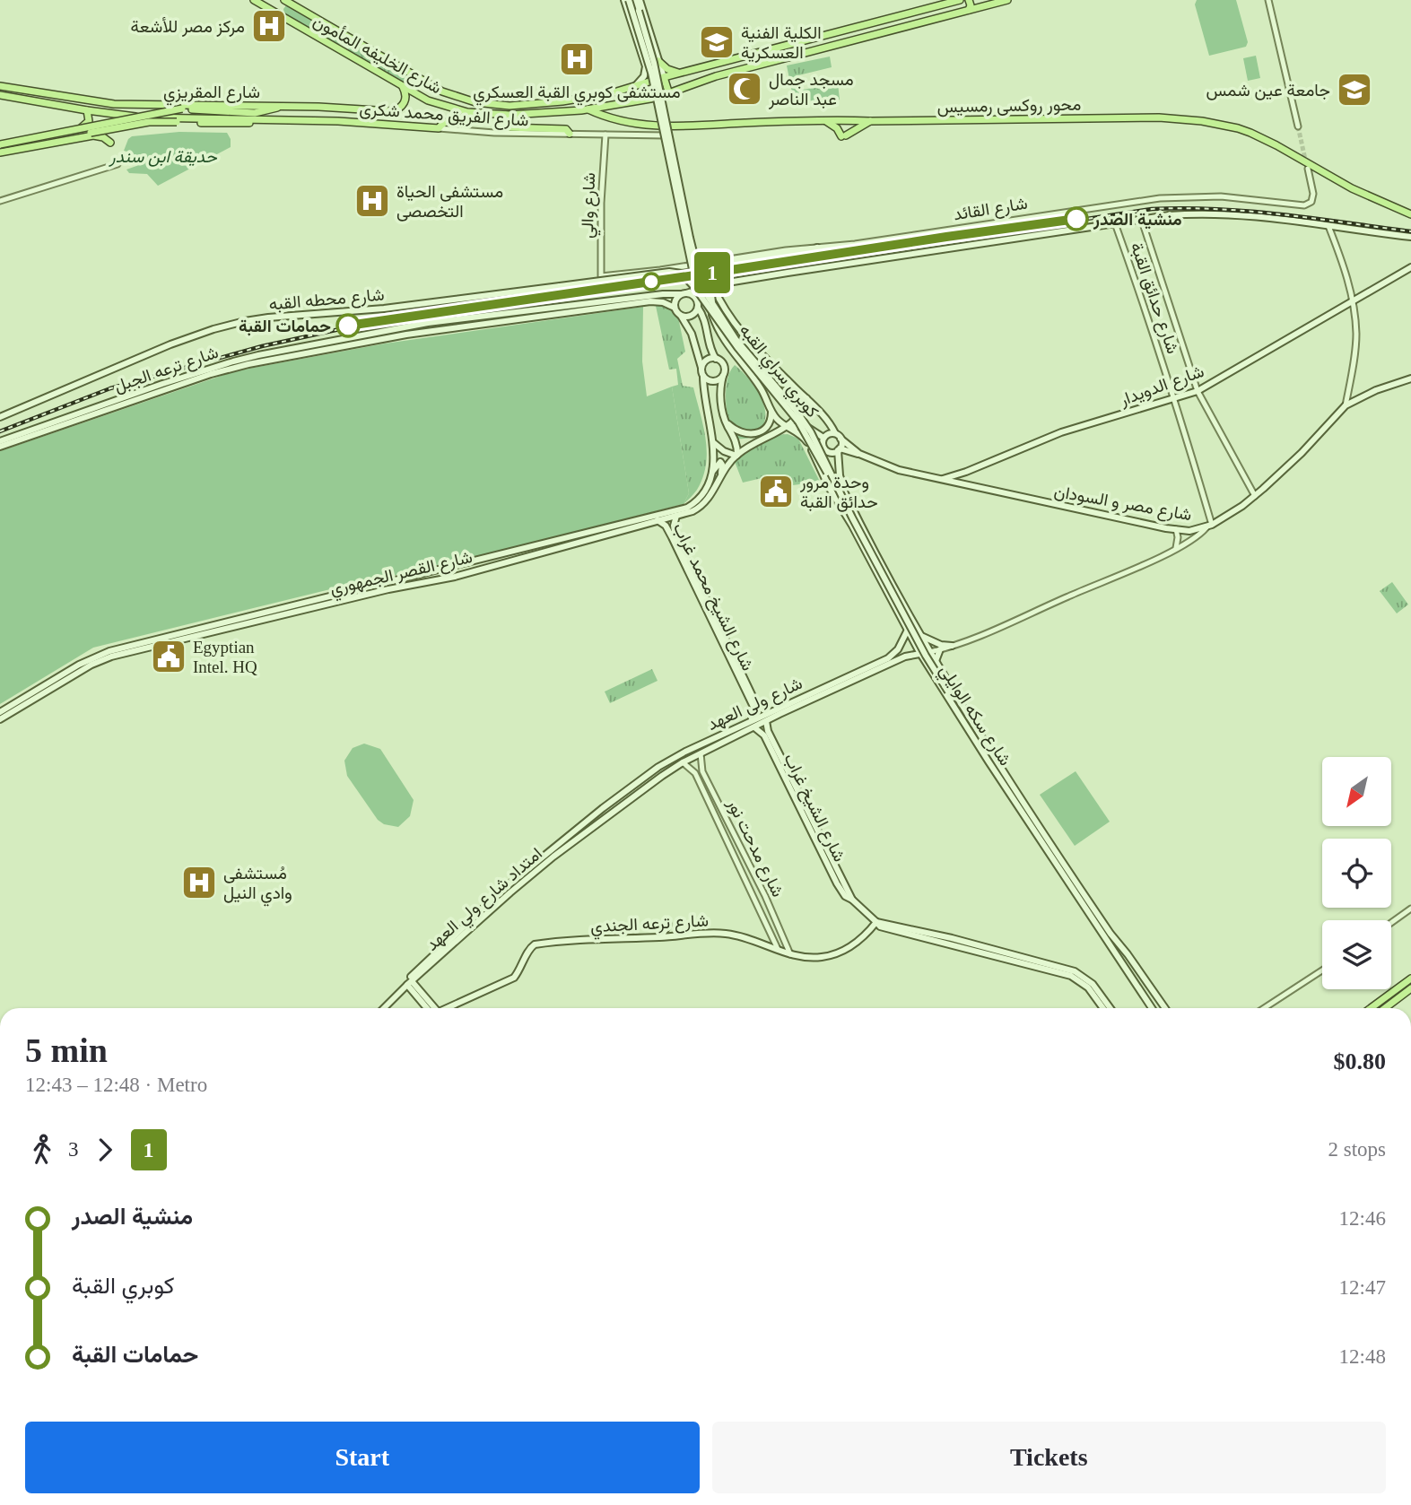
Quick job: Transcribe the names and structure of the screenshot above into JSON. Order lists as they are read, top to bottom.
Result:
{
  "streets": {
    "main road": [
      "شارع الخليفه المأمون",
      "شارع المقريزي",
      "محور روكسى رمسيس",
      "شارع الفريق محمد شكرى",
      "شارع محطه القبه",
      "شارع ترعه الجبل",
      "كوبري سراي القبه",
      "شارع الدويدار",
      "شارع مصر و السودان",
      "شارع القصر الجمهوري",
      "شارع الشيخ محمد غراب",
      "شارع ولى العهد",
      "شارع سكه الوايلي",
      "شارع الشيخ غراب",
      "امتداد شارع ولي العهد",
      "شارع ترعه الجندي"
    ],
    "street": [
      "شارع والي",
      "شارع القائد",
      "شارع حدائق القبة",
      "شارع مدحت نور"
    ]
  },
  "crossings": [
    ["شارع الخليفه المأمون", "شارع المقريزي"],
    ["شارع الخليفه المأمون", "محور روكسى رمسيس"],
    ["شارع المقريزي", "شارع الفريق محمد شكرى"],
    ["شارع الفريق محمد شكرى", "شارع والي"],
    ["شارع والي", "شارع القائد"],
    ["شارع حدائق القبة", "شارع ترعه الجبل"],
    ["شارع حدائق القبة", "شارع الدويدار"],
    ["شارع حدائق القبة", "شارع مصر و السودان"],
    ["شارع محطه القبه", "كوبري سراي القبه"],
    ["كوبري سراي القبه", "شارع سكه الوايلي"],
    ["شارع الدويدار", "شارع مصر و السودان"],
    ["شارع مصر و السودان", "شارع سكه الوايلي"],
    ["شارع القصر الجمهوري", "شارع الشيخ محمد غراب"],
    ["شارع القصر الجمهوري", "شارع سكه الوايلي"],
    ["شارع الشيخ محمد غراب", "شارع ولى العهد"],
    ["شارع ولى العهد", "شارع سكه الوايلي"],
    ["شارع ولى العهد", "شارع الشيخ غراب"],
    ["شارع ولى العهد", "شارع مدحت نور"],
    ["شارع ولى العهد", "امتداد شارع ولي العهد"],
    ["شارع الشيخ غراب", "شارع ترعه الجندي"],
    ["شارع مدحت نور", "شارع ترعه الجندي"]
  ],
  "parks": ["حديقة ابن سندر"],
  "places": {
    "hospital": [
      "مركز مصر للأشعة",
      "مستشفى كوبري القبة العسكري",
      "مستشفى الحياة التخصصى",
      "مُستشفى وادي النيل"
    ],
    "school or university": ["الكلية الفنية العسكرية", "جامعة عين شمس"],
    "mosque": ["مسجد جمال عبد الناصر"],
    "other": ["منشية الصدر", "حمامات القبة"],
    "public building": ["وحدة مرور حدائق القبة", "Egyptian Intel. HQ"]
  },
  "lines": ["metro line 1"],
  "north": "bottom left",
  "page": {
    "on_map": "1",
    "heading": ["5 min", "12:43 – 12:48 · Metro", "$0.80"],
    "legs": ["3", "1", "2 stops"],
    "list": [
      {
        "name": "منشية الصدر",
        "value": "12:46"
      },
      {
        "name": "كوبري القبة",
        "value": "12:47"
      },
      {
        "name": "حمامات القبة",
        "value": "12:48"
      }
    ],
    "buttons": ["Start", "Tickets"]
  }
}
